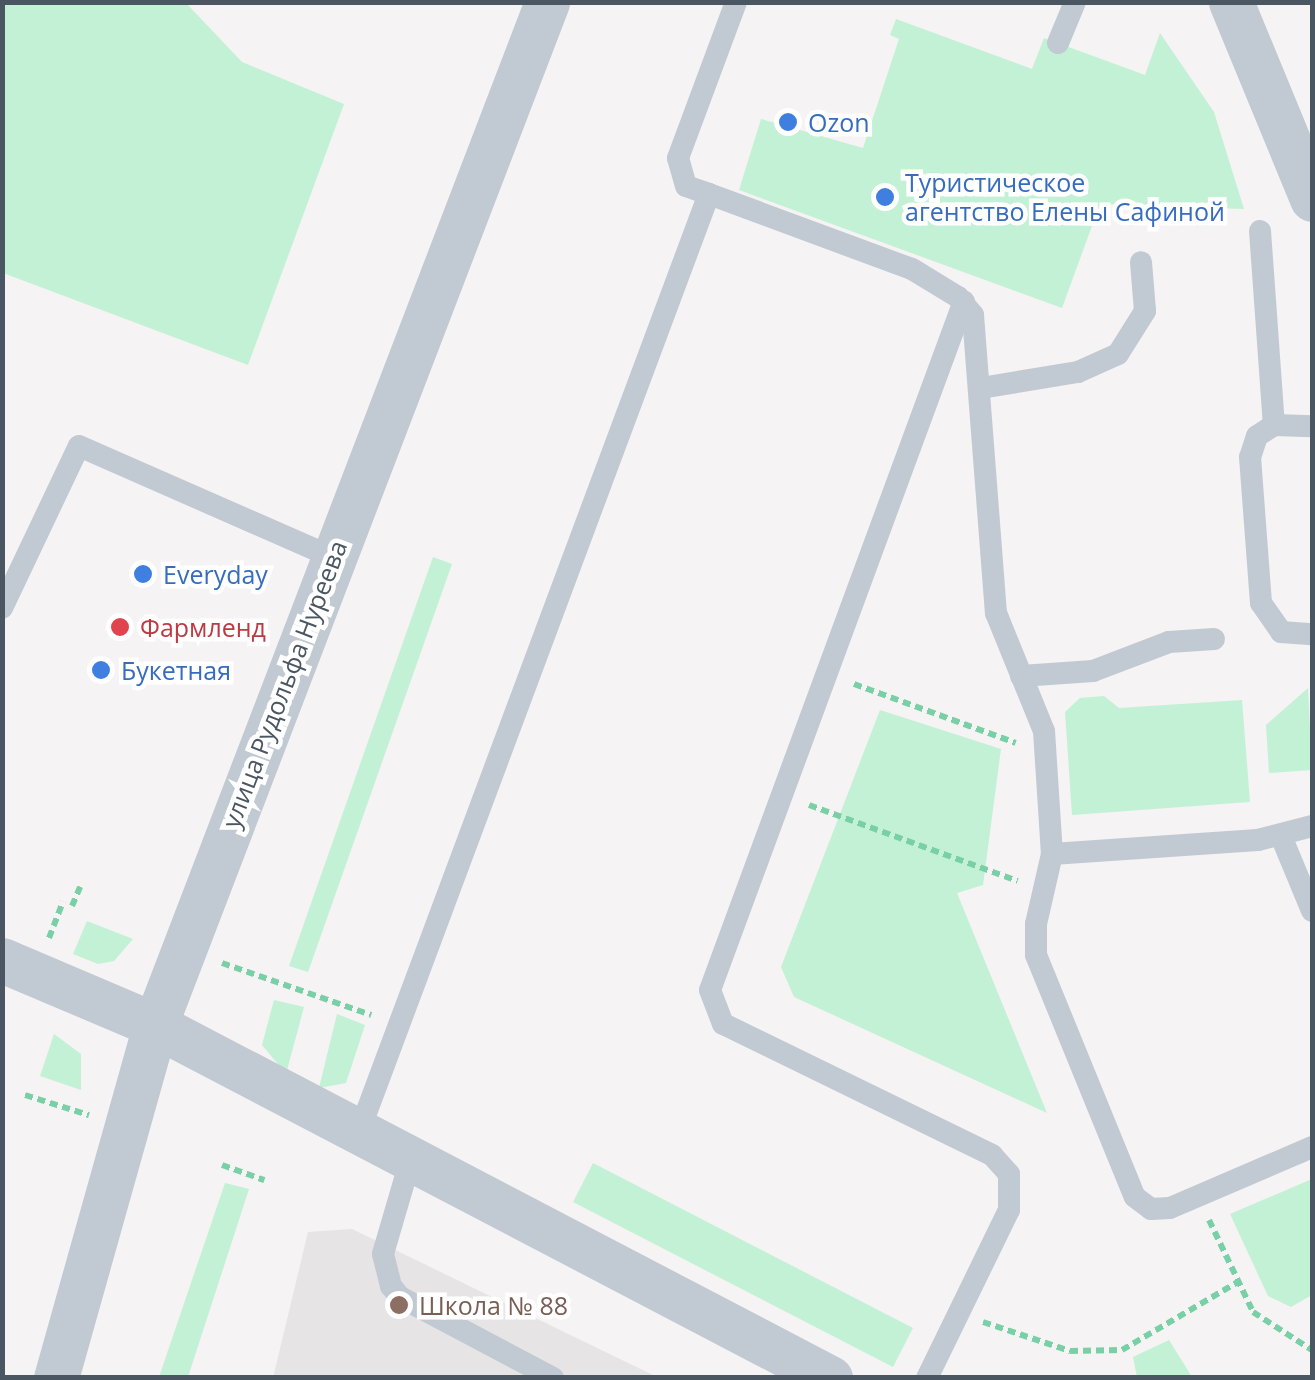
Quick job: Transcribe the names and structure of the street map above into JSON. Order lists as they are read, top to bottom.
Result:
{
  "streets": {
    "street": ["улица Рудольфа Нуреева"]
  },
  "places": [
    "Ozon",
    "Туристическое агентство Елены Сафиной",
    "Everyday",
    "Фармленд",
    "Букетная",
    "Школа № 88"
  ]
}
